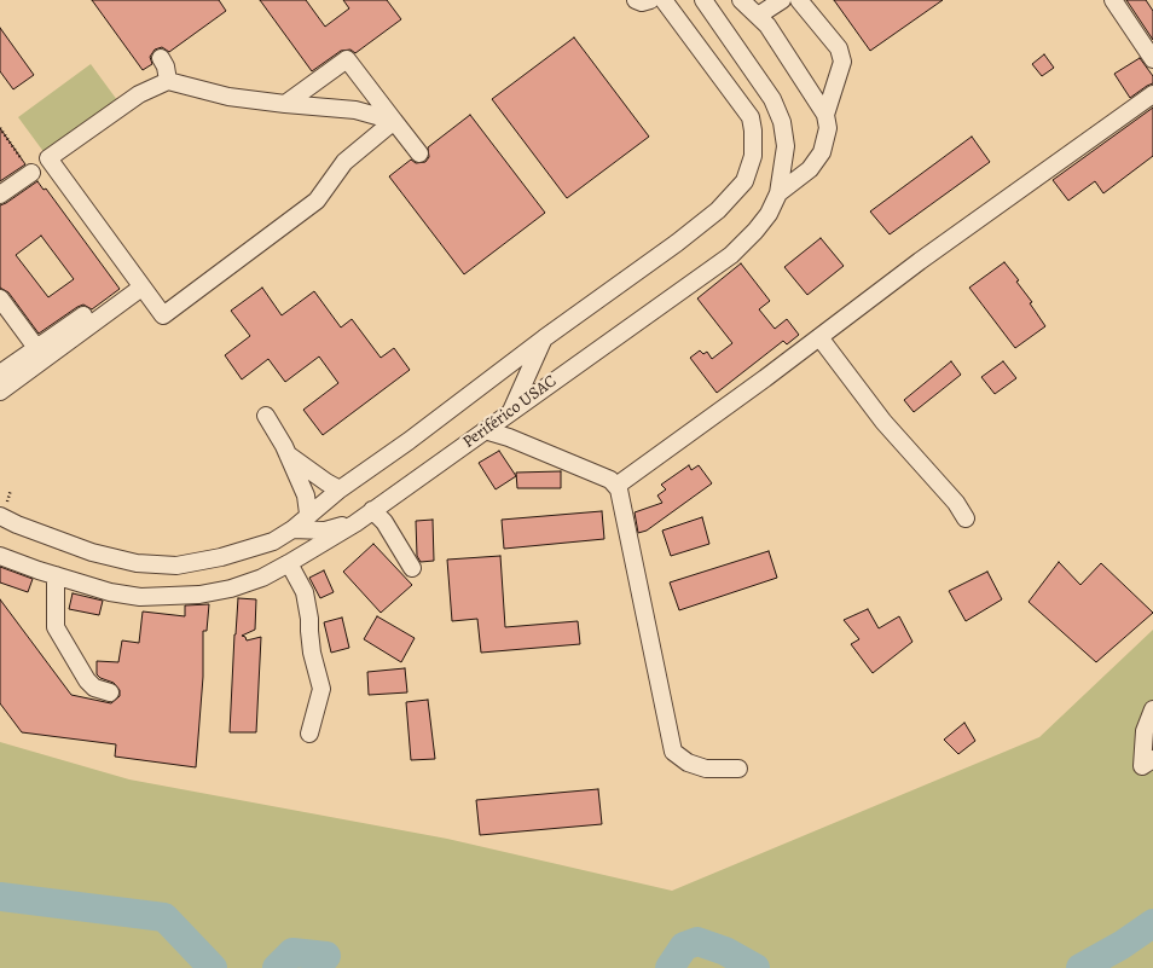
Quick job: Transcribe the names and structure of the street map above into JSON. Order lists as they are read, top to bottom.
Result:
{
  "streets": {
    "street": ["Periférico USAC"]
  }
}
